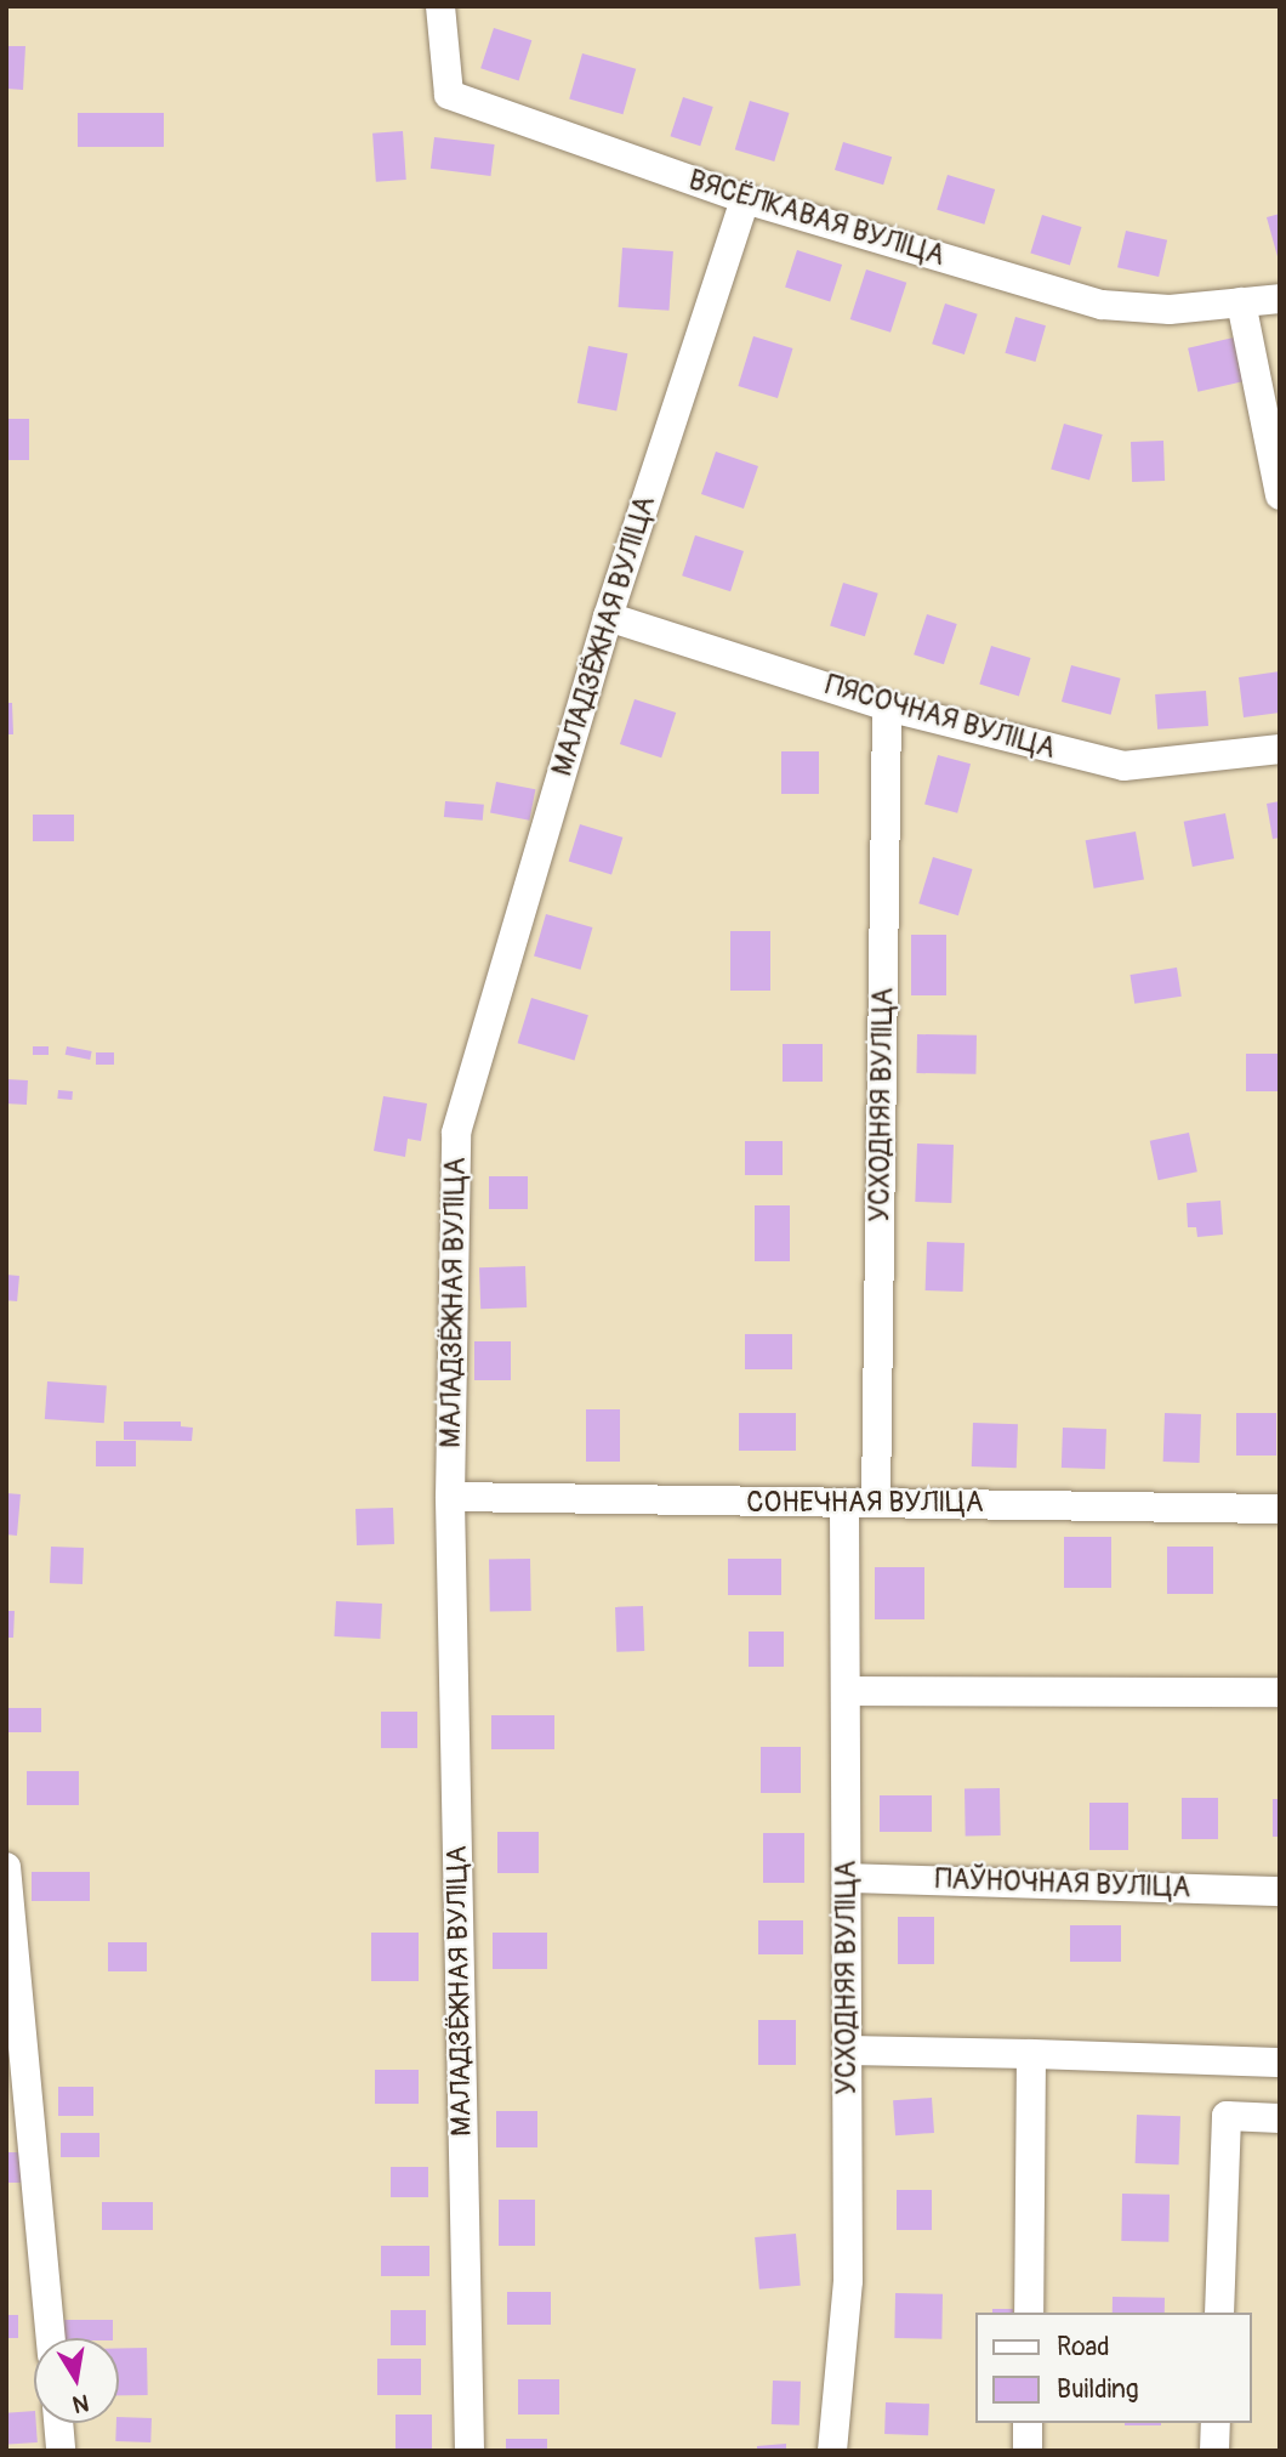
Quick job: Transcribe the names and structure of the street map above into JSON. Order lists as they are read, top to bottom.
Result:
{
  "streets": {
    "street": [
      "ВЯСЁЛКАВАЯ ВУЛІЦА",
      "МАЛАДЗЁЖНАЯ ВУЛІЦА",
      "ПЯСОЧНАЯ ВУЛІЦА",
      "УСХОДНЯЯ ВУЛІЦА",
      "СОНЕЧНАЯ ВУЛІЦА",
      "ПАЎНОЧНАЯ ВУЛІЦА"
    ]
  },
  "crossings": [
    ["ВЯСЁЛКАВАЯ ВУЛІЦА", "МАЛАДЗЁЖНАЯ ВУЛІЦА"],
    ["МАЛАДЗЁЖНАЯ ВУЛІЦА", "ПЯСОЧНАЯ ВУЛІЦА"],
    ["МАЛАДЗЁЖНАЯ ВУЛІЦА", "СОНЕЧНАЯ ВУЛІЦА"],
    ["ПЯСОЧНАЯ ВУЛІЦА", "УСХОДНЯЯ ВУЛІЦА"],
    ["УСХОДНЯЯ ВУЛІЦА", "СОНЕЧНАЯ ВУЛІЦА"],
    ["УСХОДНЯЯ ВУЛІЦА", "ПАЎНОЧНАЯ ВУЛІЦА"]
  ],
  "legend": ["Road", "Building"],
  "north": "bottom"
}
